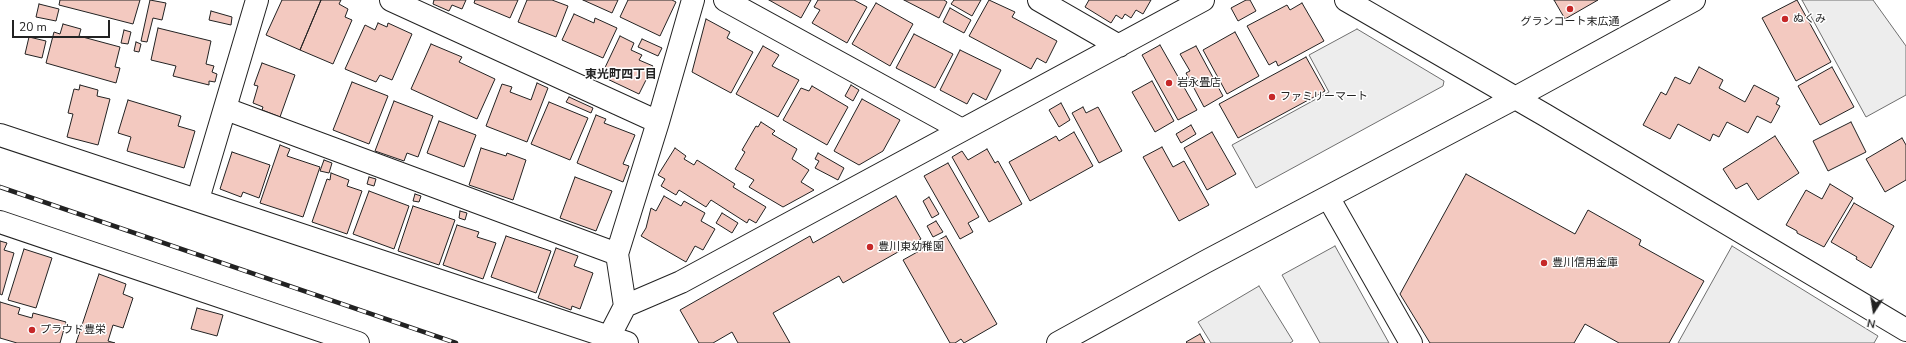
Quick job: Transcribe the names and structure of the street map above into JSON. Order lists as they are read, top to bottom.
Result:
{
  "districts": ["東光町四丁目"],
  "places": [
    "グランコート末広通",
    "ぬくみ",
    "岩永畳店",
    "ファミリーマート",
    "豊川東幼稚園",
    "豊川信用金庫",
    "プラウド豊栄"
  ],
  "scale_bar": "20 m",
  "north": "bottom"
}
